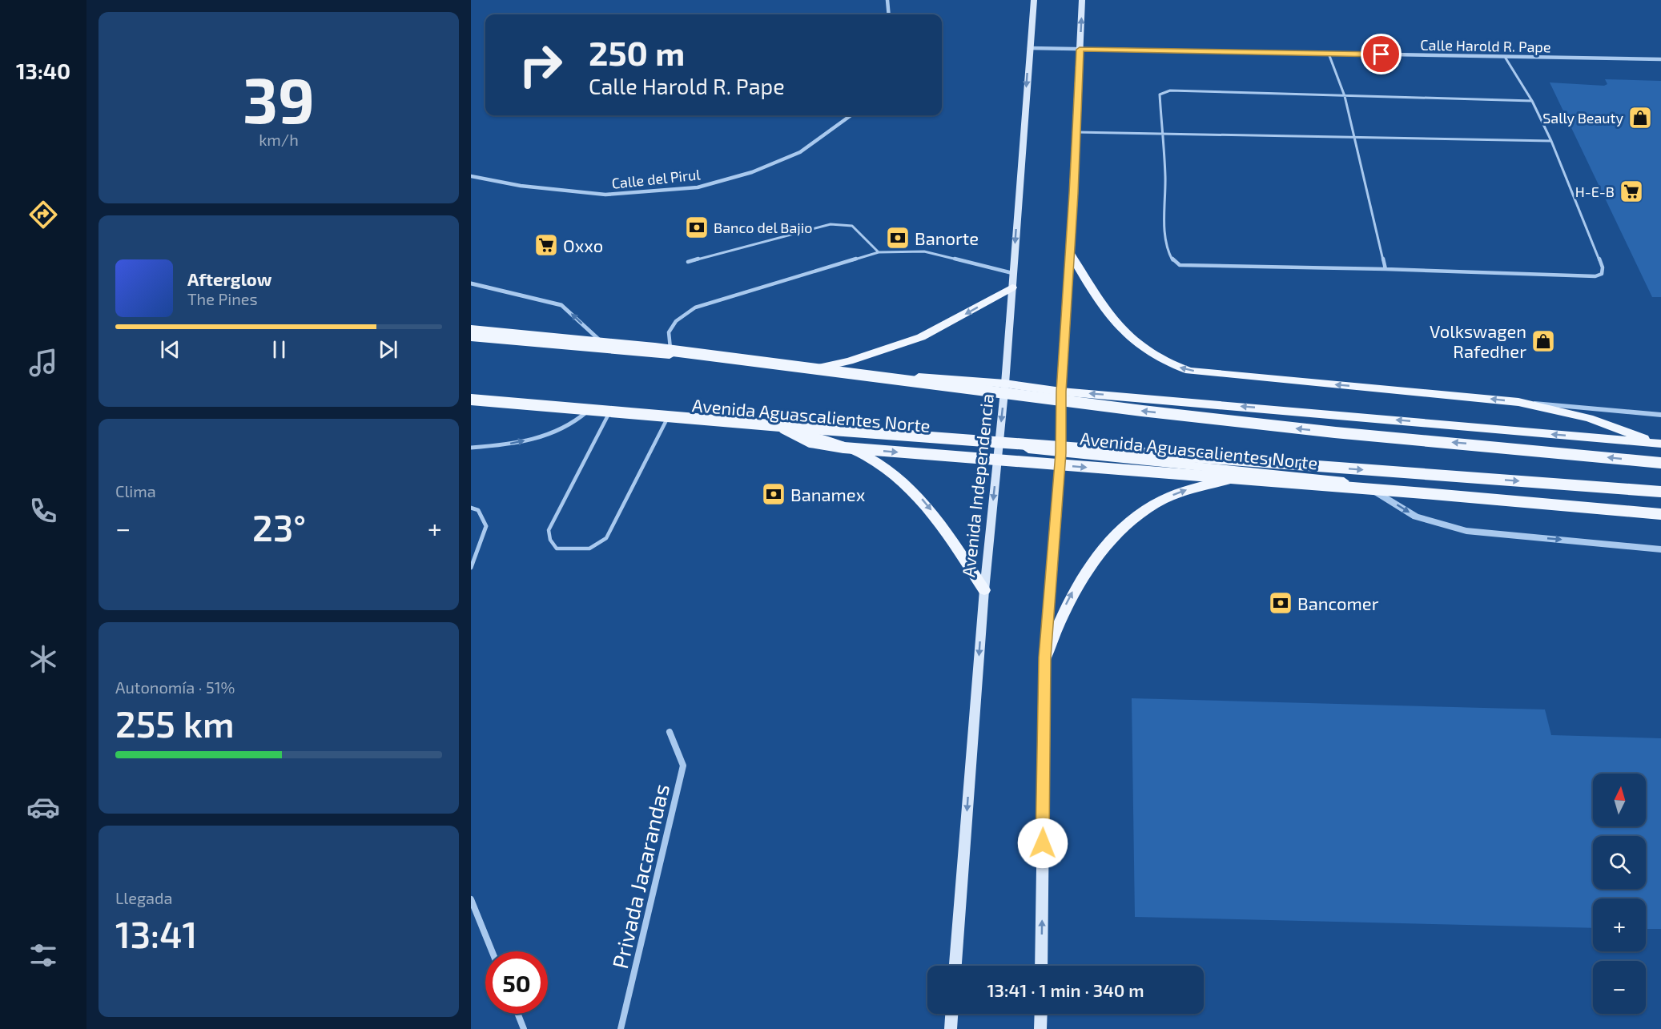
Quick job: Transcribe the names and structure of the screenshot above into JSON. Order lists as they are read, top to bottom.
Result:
{
  "streets": {
    "main road": ["Avenida Aguascalientes Norte", "Avenida Independencia"],
    "street": ["Calle Harold R. Pape", "Calle del Pirul", "Privada Jacarandas"]
  },
  "crossings": [
    ["Calle Harold R. Pape", "Avenida Independencia"],
    ["Avenida Aguascalientes Norte", "Avenida Independencia"]
  ],
  "places": {
    "shop": ["Sally Beauty", "Volkswagen Rafedher"],
    "supermarket": ["H-E-B", "Oxxo"],
    "bank": [
      "Banco del Bajio",
      "Banorte",
      "Banamex",
      "Bancomer"
    ]
  },
  "north": "top",
  "page": {
    "tabs": "13:40",
    "tile": [
      ["39", "km/h"],
      "Clima",
      ["Autonomía · 51%", "255 km"],
      ["Llegada", "13:41"]
    ],
    "turn": ["250 m", "Calle Harold R. Pape"],
    "song": ["Afterglow", "The Pines"],
    "heat": ["−", "23°", "+"],
    "map_buttons": ["+", "−"],
    "limit": "50",
    "trip": "13:41 · 1 min · 340 m"
  }
}
